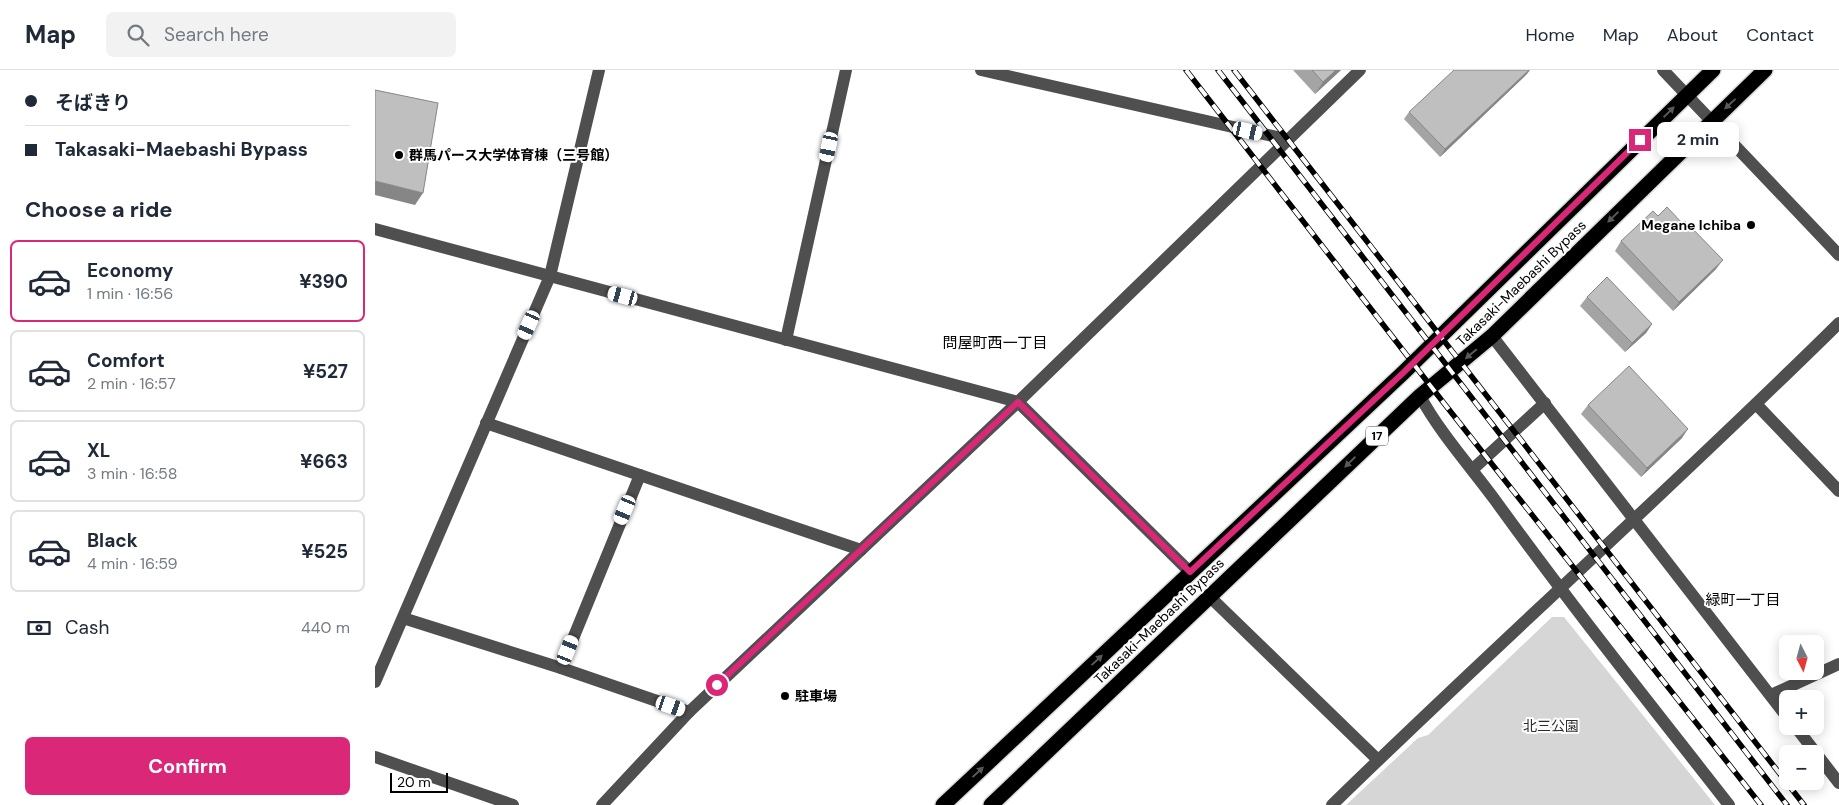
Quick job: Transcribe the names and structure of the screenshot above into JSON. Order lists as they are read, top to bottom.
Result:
{
  "streets": {
    "highway": ["Takasaki-Maebashi Bypass", "17"]
  },
  "districts": ["問屋町西一丁目", "緑町一丁目"],
  "parks": ["北三公園"],
  "places": ["群馬パース大学体育棟（三号館）", "Megane Ichiba", "駐車場"],
  "scale_bar": "20 m",
  "north": "bottom",
  "page": {
    "header": "Map",
    "search": "Search here",
    "nav": [
      "Home",
      "Map",
      "About",
      "Contact"
    ],
    "banner": ["そばきり", "Takasaki-Maebashi Bypass"],
    "bubble": "2 min",
    "heading": "Choose a ride",
    "list": [
      {
        "name": "Economy",
        "note": "1 min · 16:56",
        "value": "¥390"
      },
      {
        "name": "Comfort",
        "note": "2 min · 16:57",
        "value": "¥527"
      },
      {
        "name": "XL",
        "note": "3 min · 16:58",
        "value": "¥663"
      },
      {
        "name": "Black",
        "note": "4 min · 16:59",
        "value": "¥525"
      }
    ],
    "pay": ["Cash", "440 m"],
    "map_buttons": ["+", "−"],
    "buttons": "Confirm",
    "scale": "20 m"
  }
}
